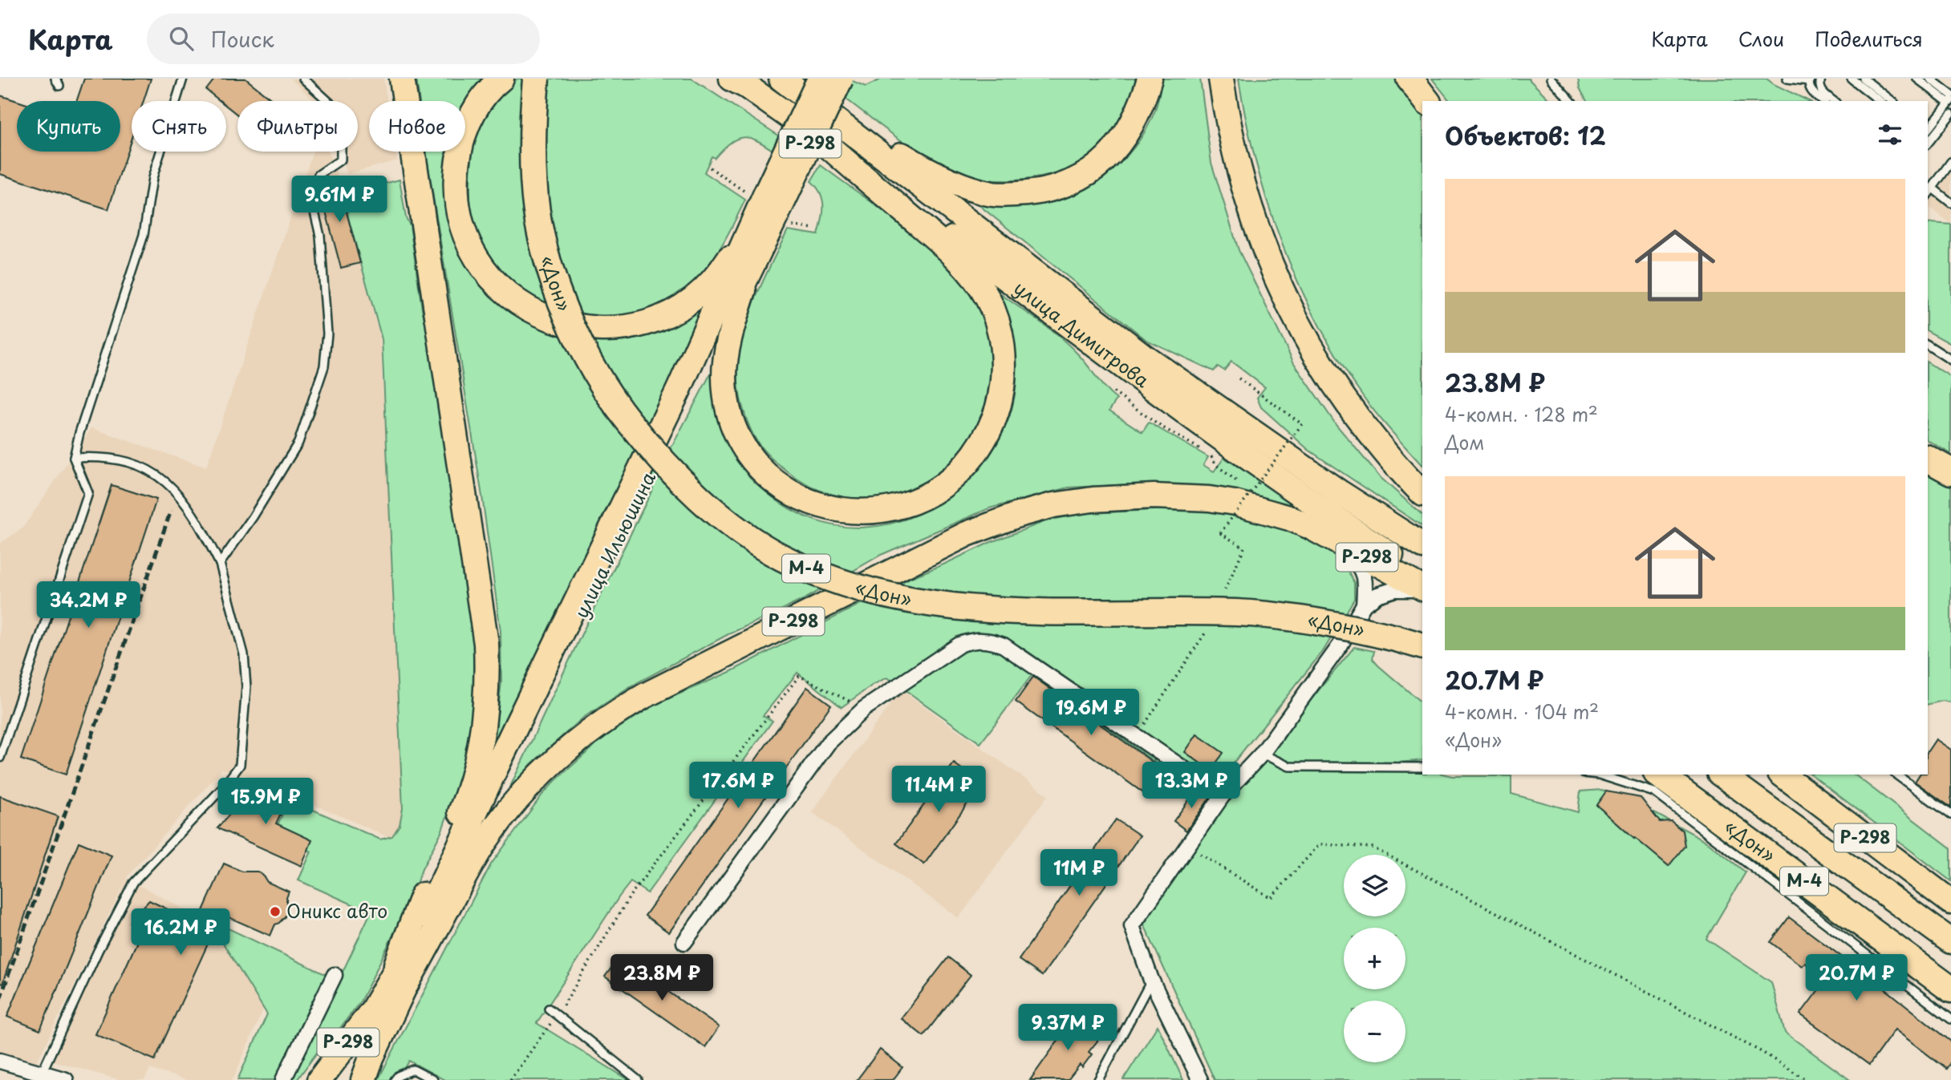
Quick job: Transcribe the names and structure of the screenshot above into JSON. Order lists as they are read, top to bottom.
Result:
{
  "streets": {
    "highway": [
      "Р-298",
      "«Дон»",
      "улица Димитрова",
      "улица Ильюшина",
      "М-4"
    ]
  },
  "crossings": [
    ["Р-298", "улица Ильюшина"]
  ],
  "places": ["Оникс авто"],
  "page": {
    "header": "Карта",
    "search": "Поиск",
    "nav": ["Карта", "Слои", "Поделиться"],
    "chip": [
      "Купить",
      "Снять",
      "Фильтры",
      "Новое"
    ],
    "heading": "Объектов: 12",
    "list": [
      {
        "name": "23.8M ₽",
        "note": "4-комн. · 128 m² · Дом"
      },
      {
        "name": "20.7M ₽",
        "note": "4-комн. · 104 m² · «Дон»"
      }
    ],
    "price": [
      "9.61M ₽",
      "34.2M ₽",
      "19.6M ₽",
      "17.6M ₽",
      "13.3M ₽",
      "11.4M ₽",
      "15.9M ₽",
      "11M ₽",
      "16.2M ₽",
      "23.8M ₽",
      "20.7M ₽",
      "9.37M ₽"
    ],
    "map_buttons": ["+", "−"]
  }
}
